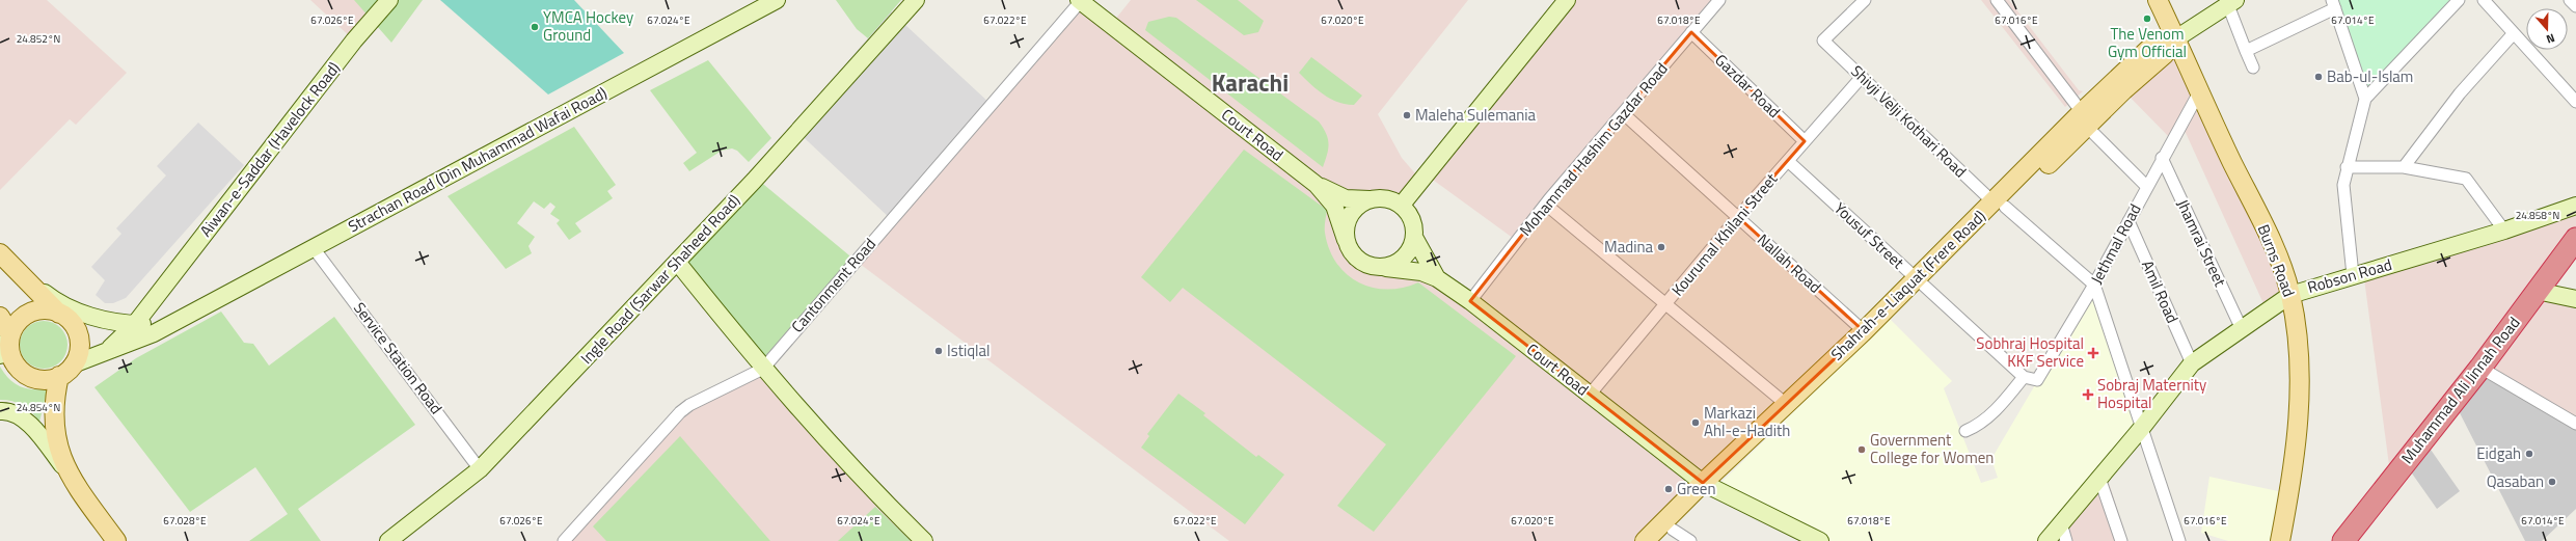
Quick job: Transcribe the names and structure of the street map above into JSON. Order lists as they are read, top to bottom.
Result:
{
  "streets": {
    "highway": ["Muhammad Ali Jinnah Road"],
    "main road": [
      "Court Road",
      "Aiwan-e-Saddar (Havelock Road)",
      "Strachan Road (Din Muhammad Wafai Road)",
      "Burns Road",
      "Robson Road",
      "Ingle Road (Sarwar Shaheed Road)",
      "Shahrah-e-Liaquat (Frere Road)"
    ],
    "street": [
      "Gazdar Road",
      "Shivji Velji Kothari Road",
      "Mohammad Hashim Gazdar Road",
      "Kourumal Khilani Street",
      "Yousuf Street",
      "Jhamrai Street",
      "Jethmal Road",
      "Nallah Road",
      "Cantonment Road",
      "Amil Road",
      "Service Station Road"
    ]
  },
  "crossings": [
    ["Gazdar Road", "Mohammad Hashim Gazdar Road"],
    ["Gazdar Road", "Kourumal Khilani Street"],
    ["Shivji Velji Kothari Road", "Kourumal Khilani Street"],
    ["Shivji Velji Kothari Road", "Jethmal Road"],
    ["Shivji Velji Kothari Road", "Shahrah-e-Liaquat (Frere Road)"],
    ["Court Road", "Mohammad Hashim Gazdar Road"],
    ["Court Road", "Kourumal Khilani Street"],
    ["Court Road", "Cantonment Road"],
    ["Court Road", "Shahrah-e-Liaquat (Frere Road)"],
    ["Aiwan-e-Saddar (Havelock Road)", "Strachan Road (Din Muhammad Wafai Road)"],
    ["Mohammad Hashim Gazdar Road", "Nallah Road"],
    ["Strachan Road (Din Muhammad Wafai Road)", "Service Station Road"],
    ["Kourumal Khilani Street", "Yousuf Street"],
    ["Kourumal Khilani Street", "Nallah Road"],
    ["Yousuf Street", "Jethmal Road"],
    ["Yousuf Street", "Shahrah-e-Liaquat (Frere Road)"],
    ["Jhamrai Street", "Jethmal Road"],
    ["Jhamrai Street", "Robson Road"],
    ["Jethmal Road", "Burns Road"],
    ["Jethmal Road", "Amil Road"],
    ["Burns Road", "Robson Road"],
    ["Burns Road", "Shahrah-e-Liaquat (Frere Road)"],
    ["Nallah Road", "Shahrah-e-Liaquat (Frere Road)"],
    ["Robson Road", "Amil Road"],
    ["Ingle Road (Sarwar Shaheed Road)", "Service Station Road"]
  ],
  "districts": ["Karachi"],
  "places": {
    "other": [
      "The Venom Gym Official",
      "YMCA Hockey Ground",
      "Bab-ul-Islam",
      "Maleha Sulemania",
      "Madina",
      "Istiqlal",
      "Markazi Ahl-e-Hadith",
      "Government College for Women",
      "Eidgah",
      "Qasaban",
      "Green"
    ],
    "health": ["Sobhraj Hospital KKF Service", "Sobraj Maternity Hospital"]
  },
  "north": "bottom",
  "coordinates": [
    "67.026°E",
    "67.024°E",
    "67.022°E",
    "67.020°E",
    "67.018°E",
    "67.016°E",
    "67.014°E",
    "24.852°N",
    "24.858°N",
    "24.854°N",
    "67.028°E"
  ]
}
